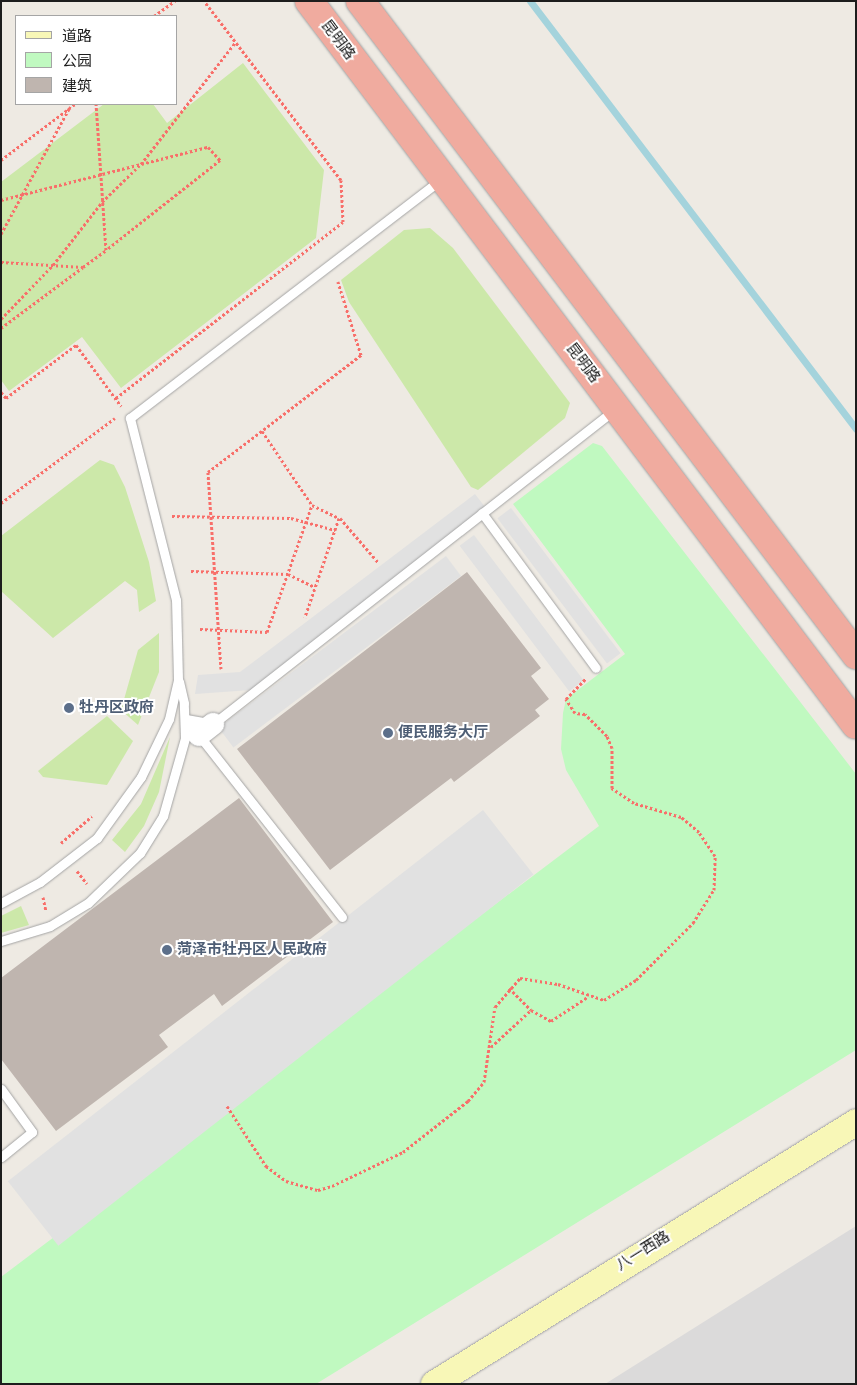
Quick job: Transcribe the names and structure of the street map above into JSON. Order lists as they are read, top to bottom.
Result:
{
  "streets": {
    "highway": ["昆明路"],
    "main road": ["八一西路"]
  },
  "places": ["牡丹区政府", "便民服务大厅", "菏泽市牡丹区人民政府"],
  "legend": ["道路", "公园", "建筑"]
}
